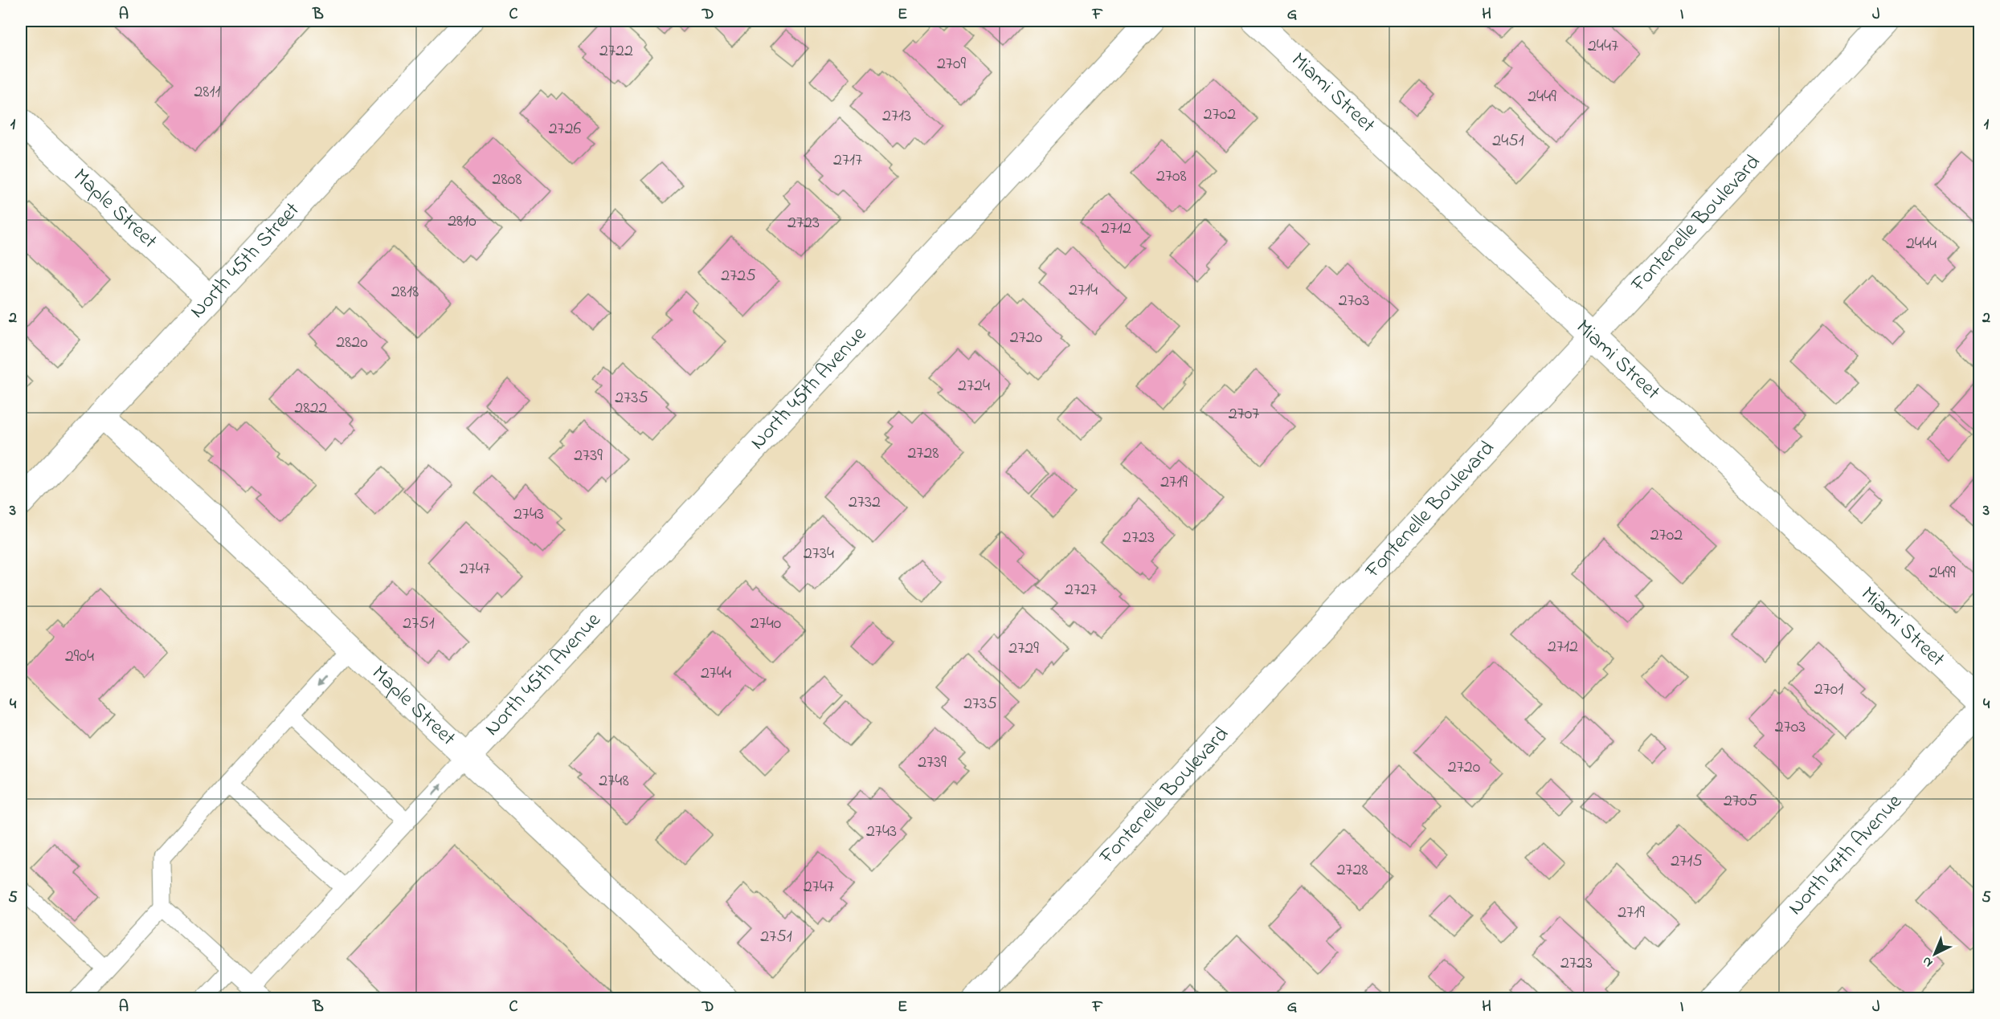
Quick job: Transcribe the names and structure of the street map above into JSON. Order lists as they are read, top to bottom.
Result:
{
  "streets": {
    "street": [
      "Miami Street",
      "Maple Street",
      "Fontenelle Boulevard",
      "North 45th Street",
      "North 45th Avenue",
      "North 47th Avenue"
    ]
  },
  "crossings": [
    ["Miami Street", "Fontenelle Boulevard"],
    ["Maple Street", "North 45th Street"],
    ["Maple Street", "North 45th Avenue"]
  ],
  "house_numbers": [
    "2447",
    "2722",
    "2709",
    "2811",
    "2449",
    "2702",
    "2713",
    "2726",
    "2451",
    "2717",
    "2708",
    "2808",
    "2810",
    "2723",
    "2712",
    "2444",
    "2725",
    "2714",
    "2818",
    "2703",
    "2720",
    "2820",
    "2724",
    "2735",
    "2822",
    "2707",
    "2728",
    "2739",
    "2719",
    "2732",
    "2743",
    "2702",
    "2723",
    "2734",
    "2747",
    "2499",
    "2727",
    "2751",
    "2740",
    "2712",
    "2729",
    "2904",
    "2744",
    "2701",
    "2735",
    "2703",
    "2739",
    "2720",
    "2748",
    "2705",
    "2743",
    "2715",
    "2728",
    "2747",
    "2719",
    "2751",
    "2723"
  ],
  "north": "bottom left",
  "grid": {
    "columns": [
      "A",
      "B",
      "C",
      "D",
      "E",
      "F",
      "G",
      "H",
      "I",
      "J"
    ],
    "rows": [
      "1",
      "2",
      "3",
      "4",
      "5"
    ]
  }
}
